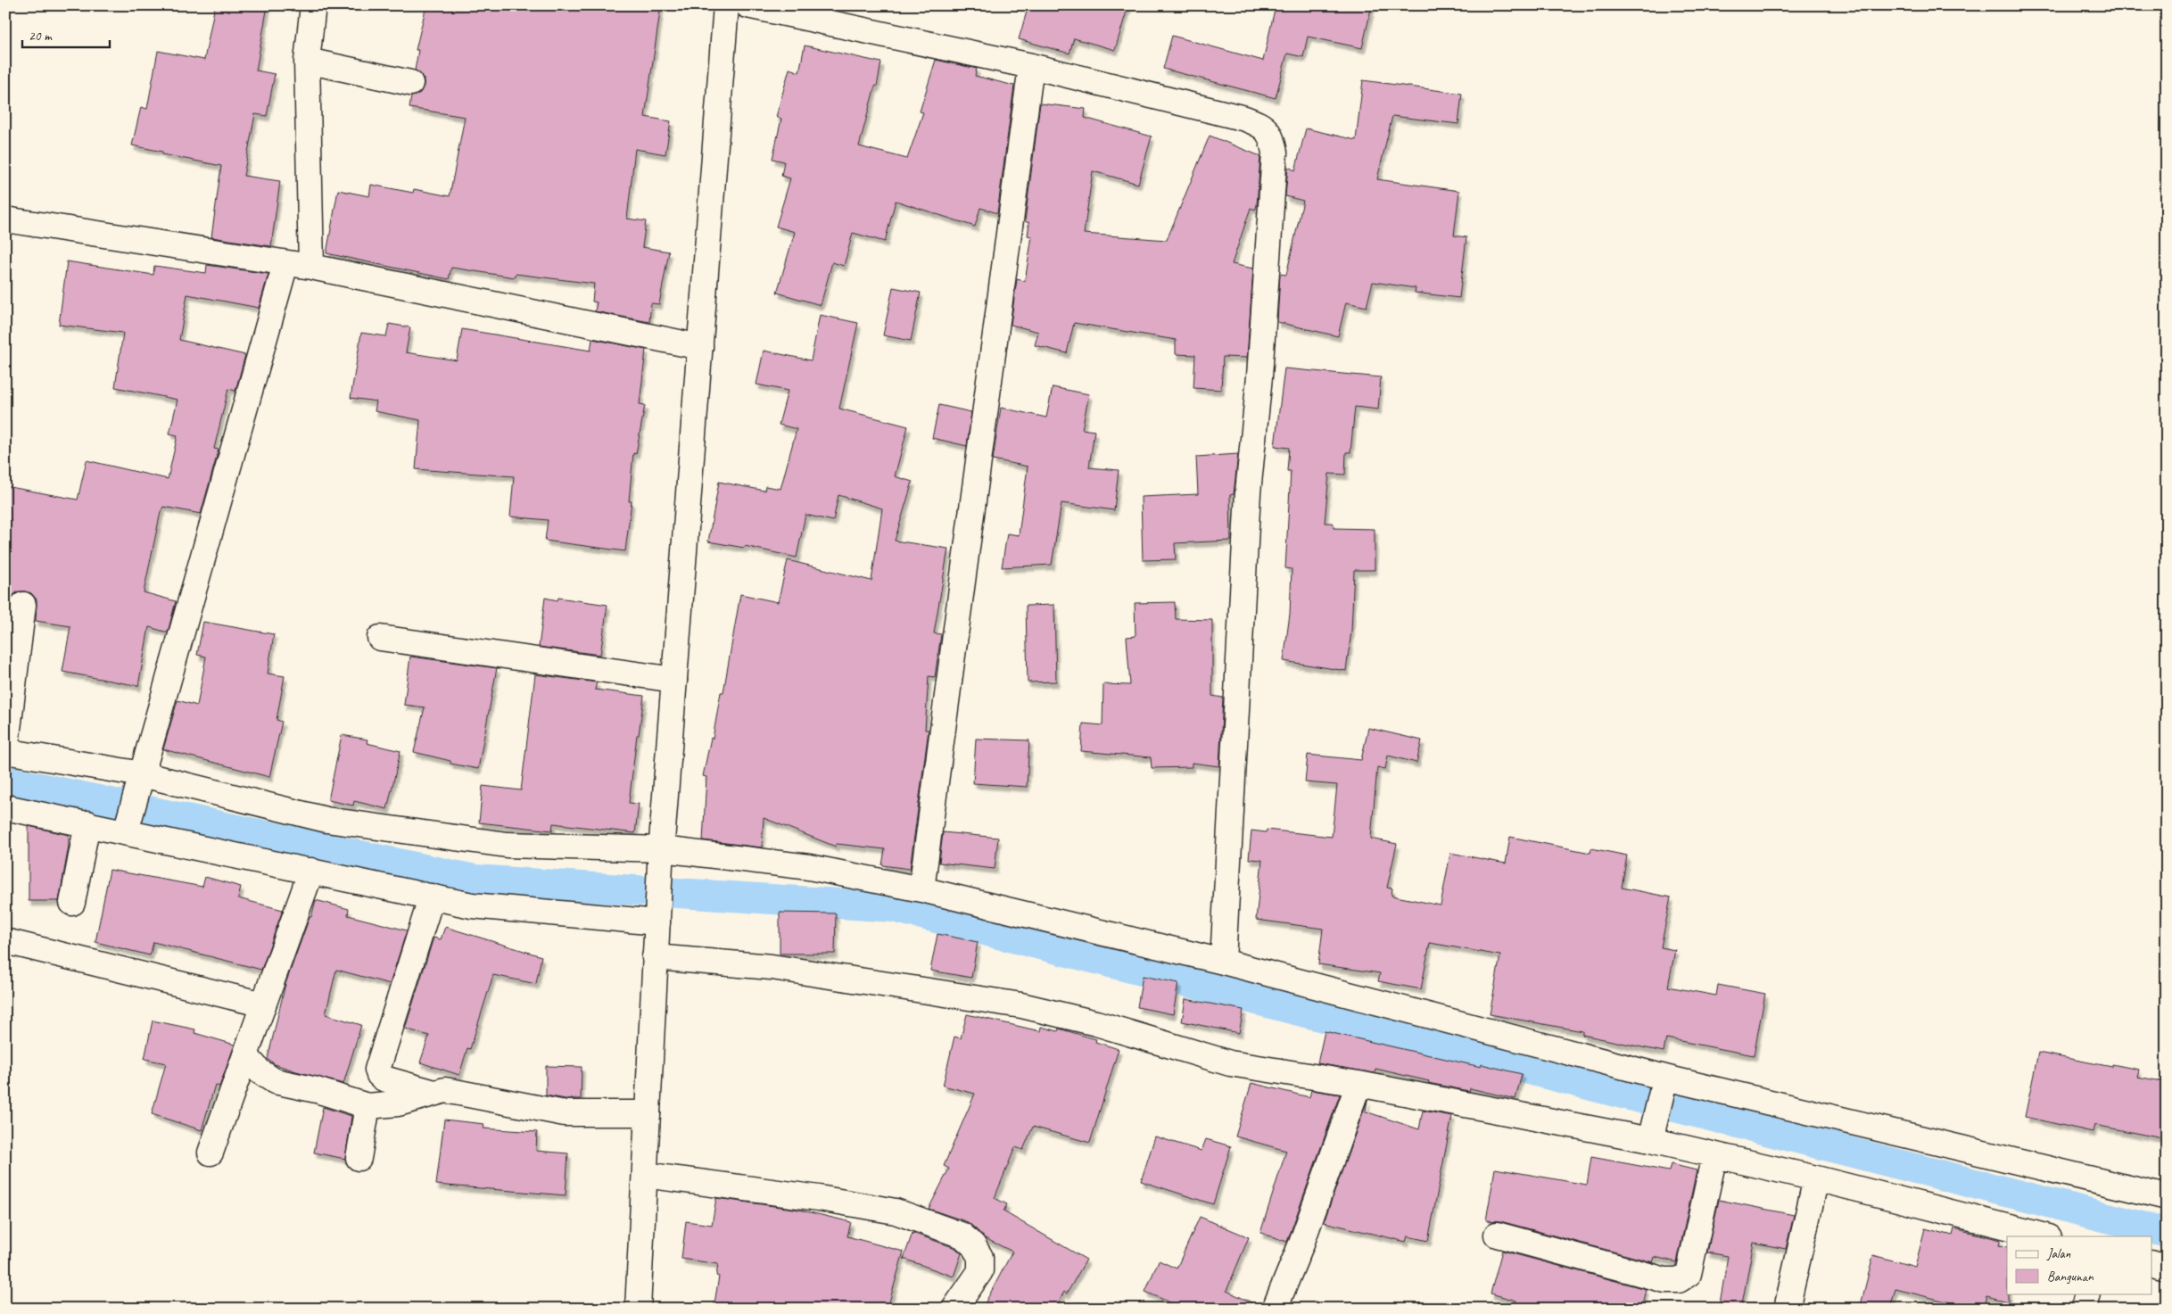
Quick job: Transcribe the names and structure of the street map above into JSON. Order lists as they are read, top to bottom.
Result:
{
  "legend": ["Jalan", "Bangunan"],
  "scale_bar": "20 m"
}
